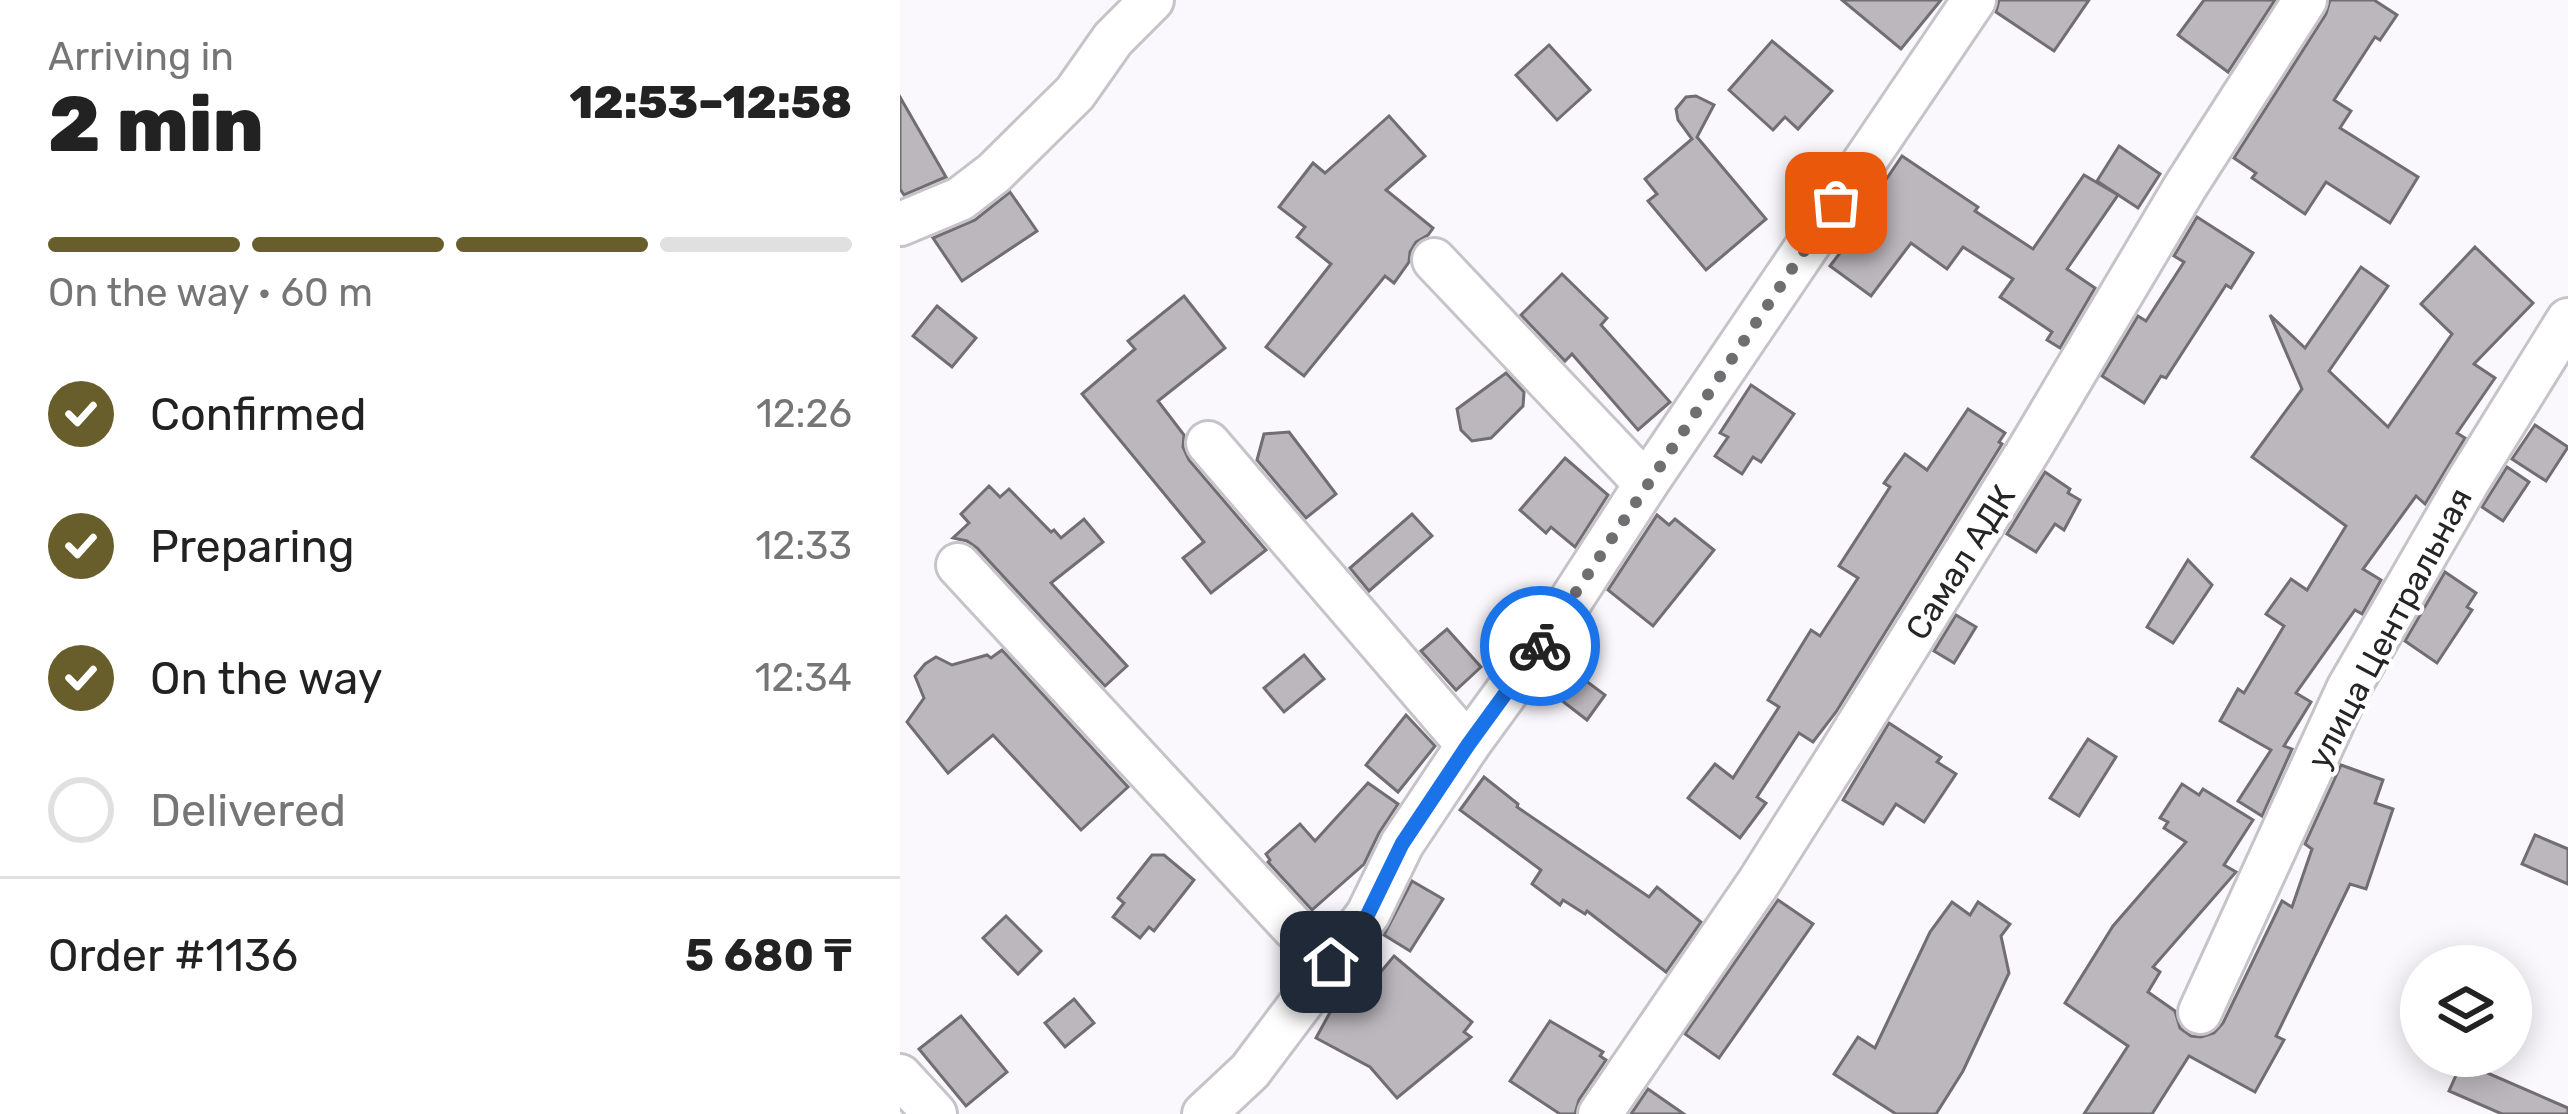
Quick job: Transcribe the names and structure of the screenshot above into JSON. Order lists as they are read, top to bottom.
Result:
{
  "streets": {
    "street": ["Самал АДК", "улица Центральная"]
  },
  "page": {
    "heading": ["2 min", "Arriving in", "12:53–12:58"],
    "panel": ["Order #1136", "5 680 ₸"],
    "bar": "On the way · 60 m",
    "list": [
      ["Confirmed", "12:26"],
      ["Preparing", "12:33"],
      ["On the way", "12:34"],
      "Delivered"
    ]
  }
}
